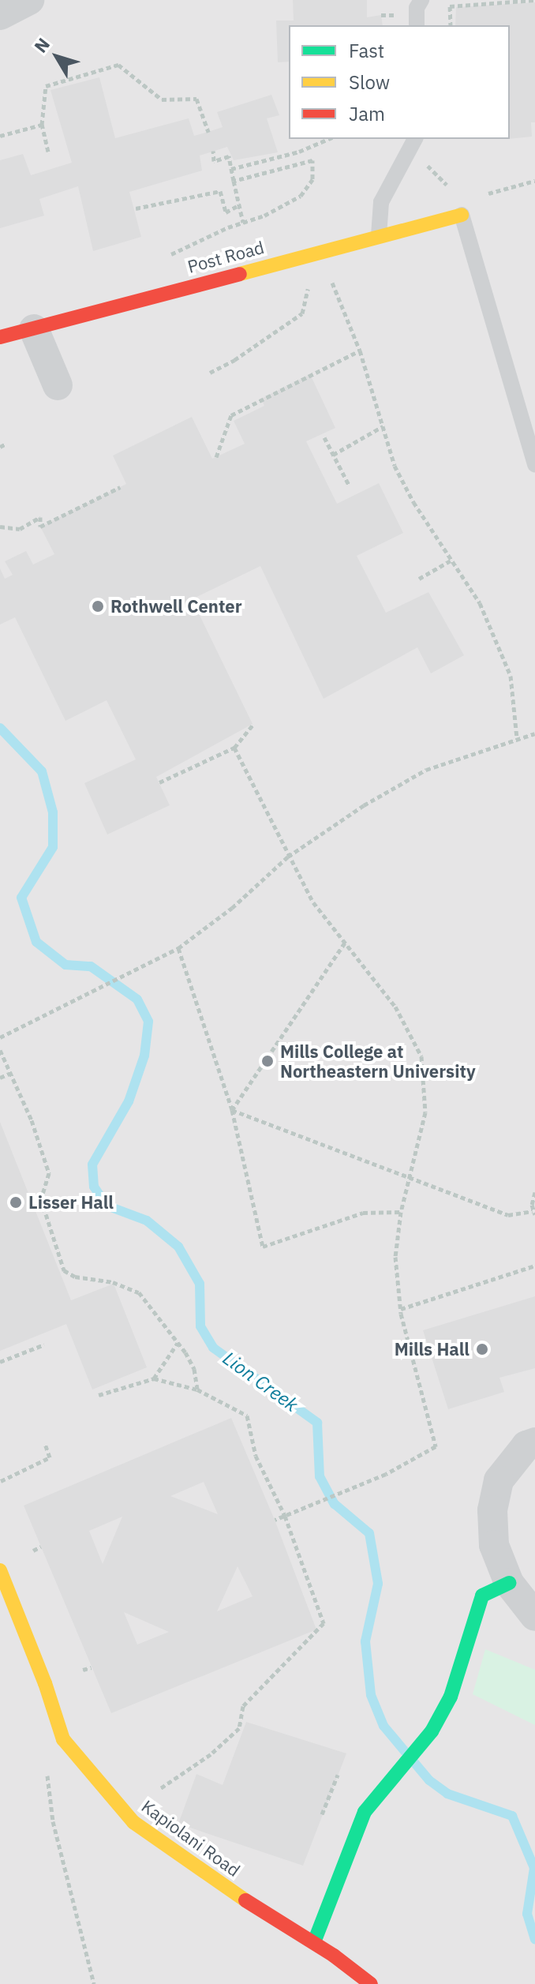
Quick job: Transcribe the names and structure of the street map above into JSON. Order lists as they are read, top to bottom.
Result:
{
  "streets": {
    "street": ["Post Road", "Kapiolani Road"]
  },
  "water": ["Lion Creek"],
  "places": [
    "Rothwell Center",
    "Mills College at Northeastern University",
    "Lisser Hall",
    "Mills Hall"
  ],
  "legend": ["Fast", "Slow", "Jam"],
  "north": "top left"
}
